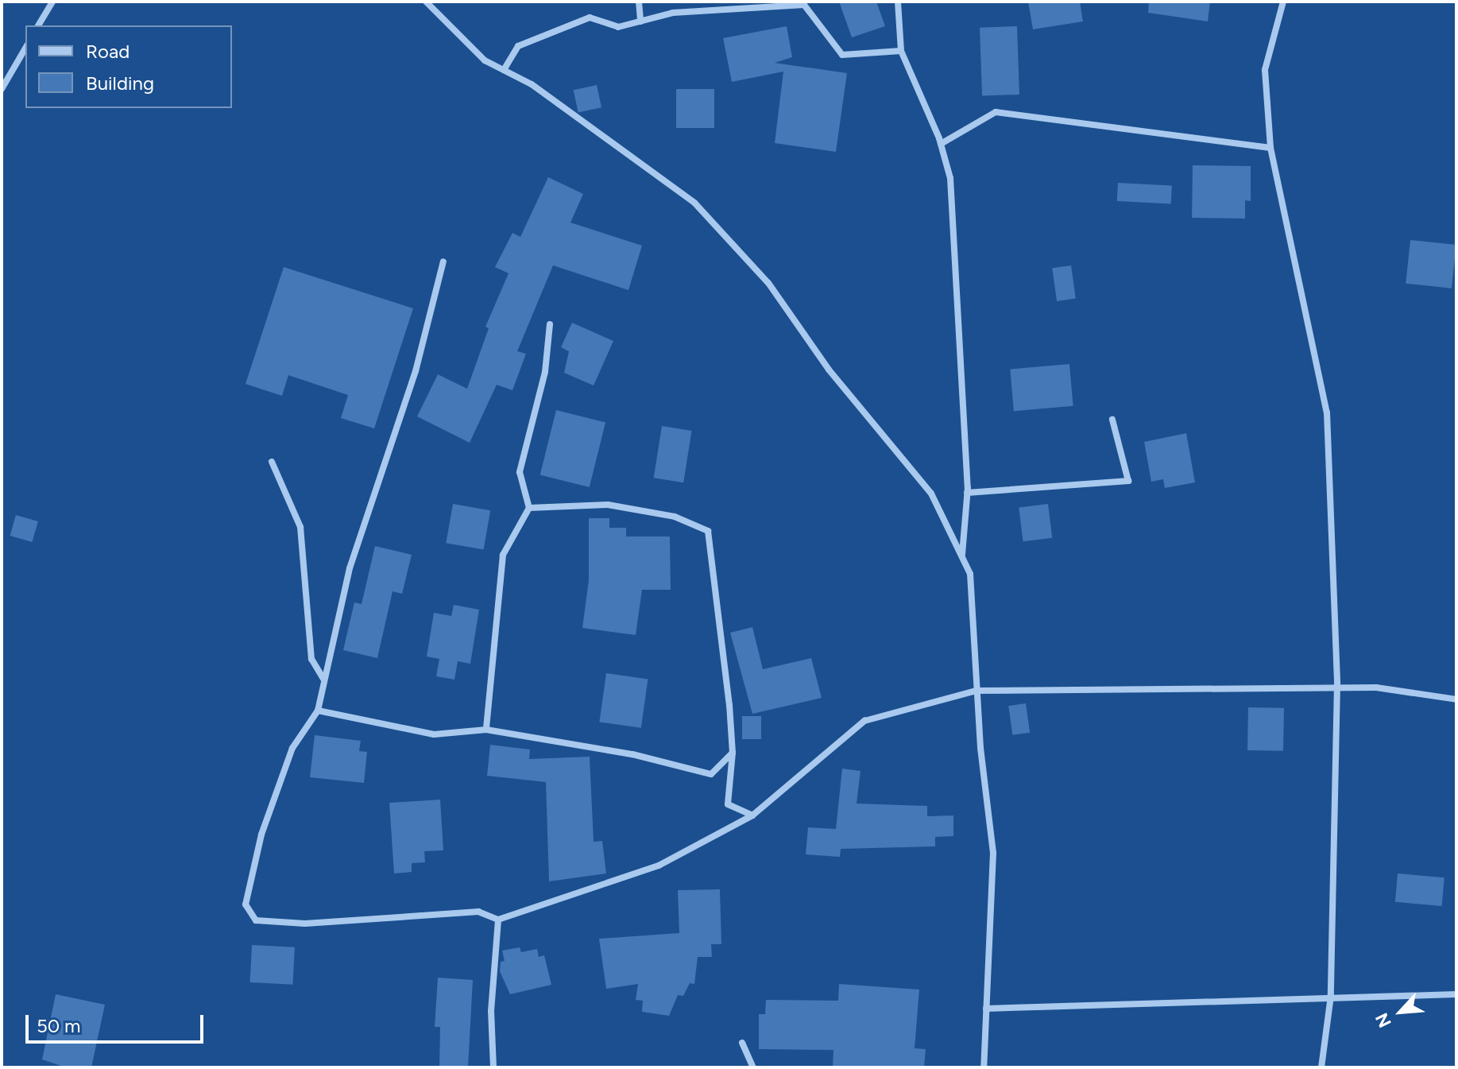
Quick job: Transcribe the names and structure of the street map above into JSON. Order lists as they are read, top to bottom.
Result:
{
  "legend": ["Road", "Building"],
  "scale_bar": "50 m",
  "north": "bottom left"
}
